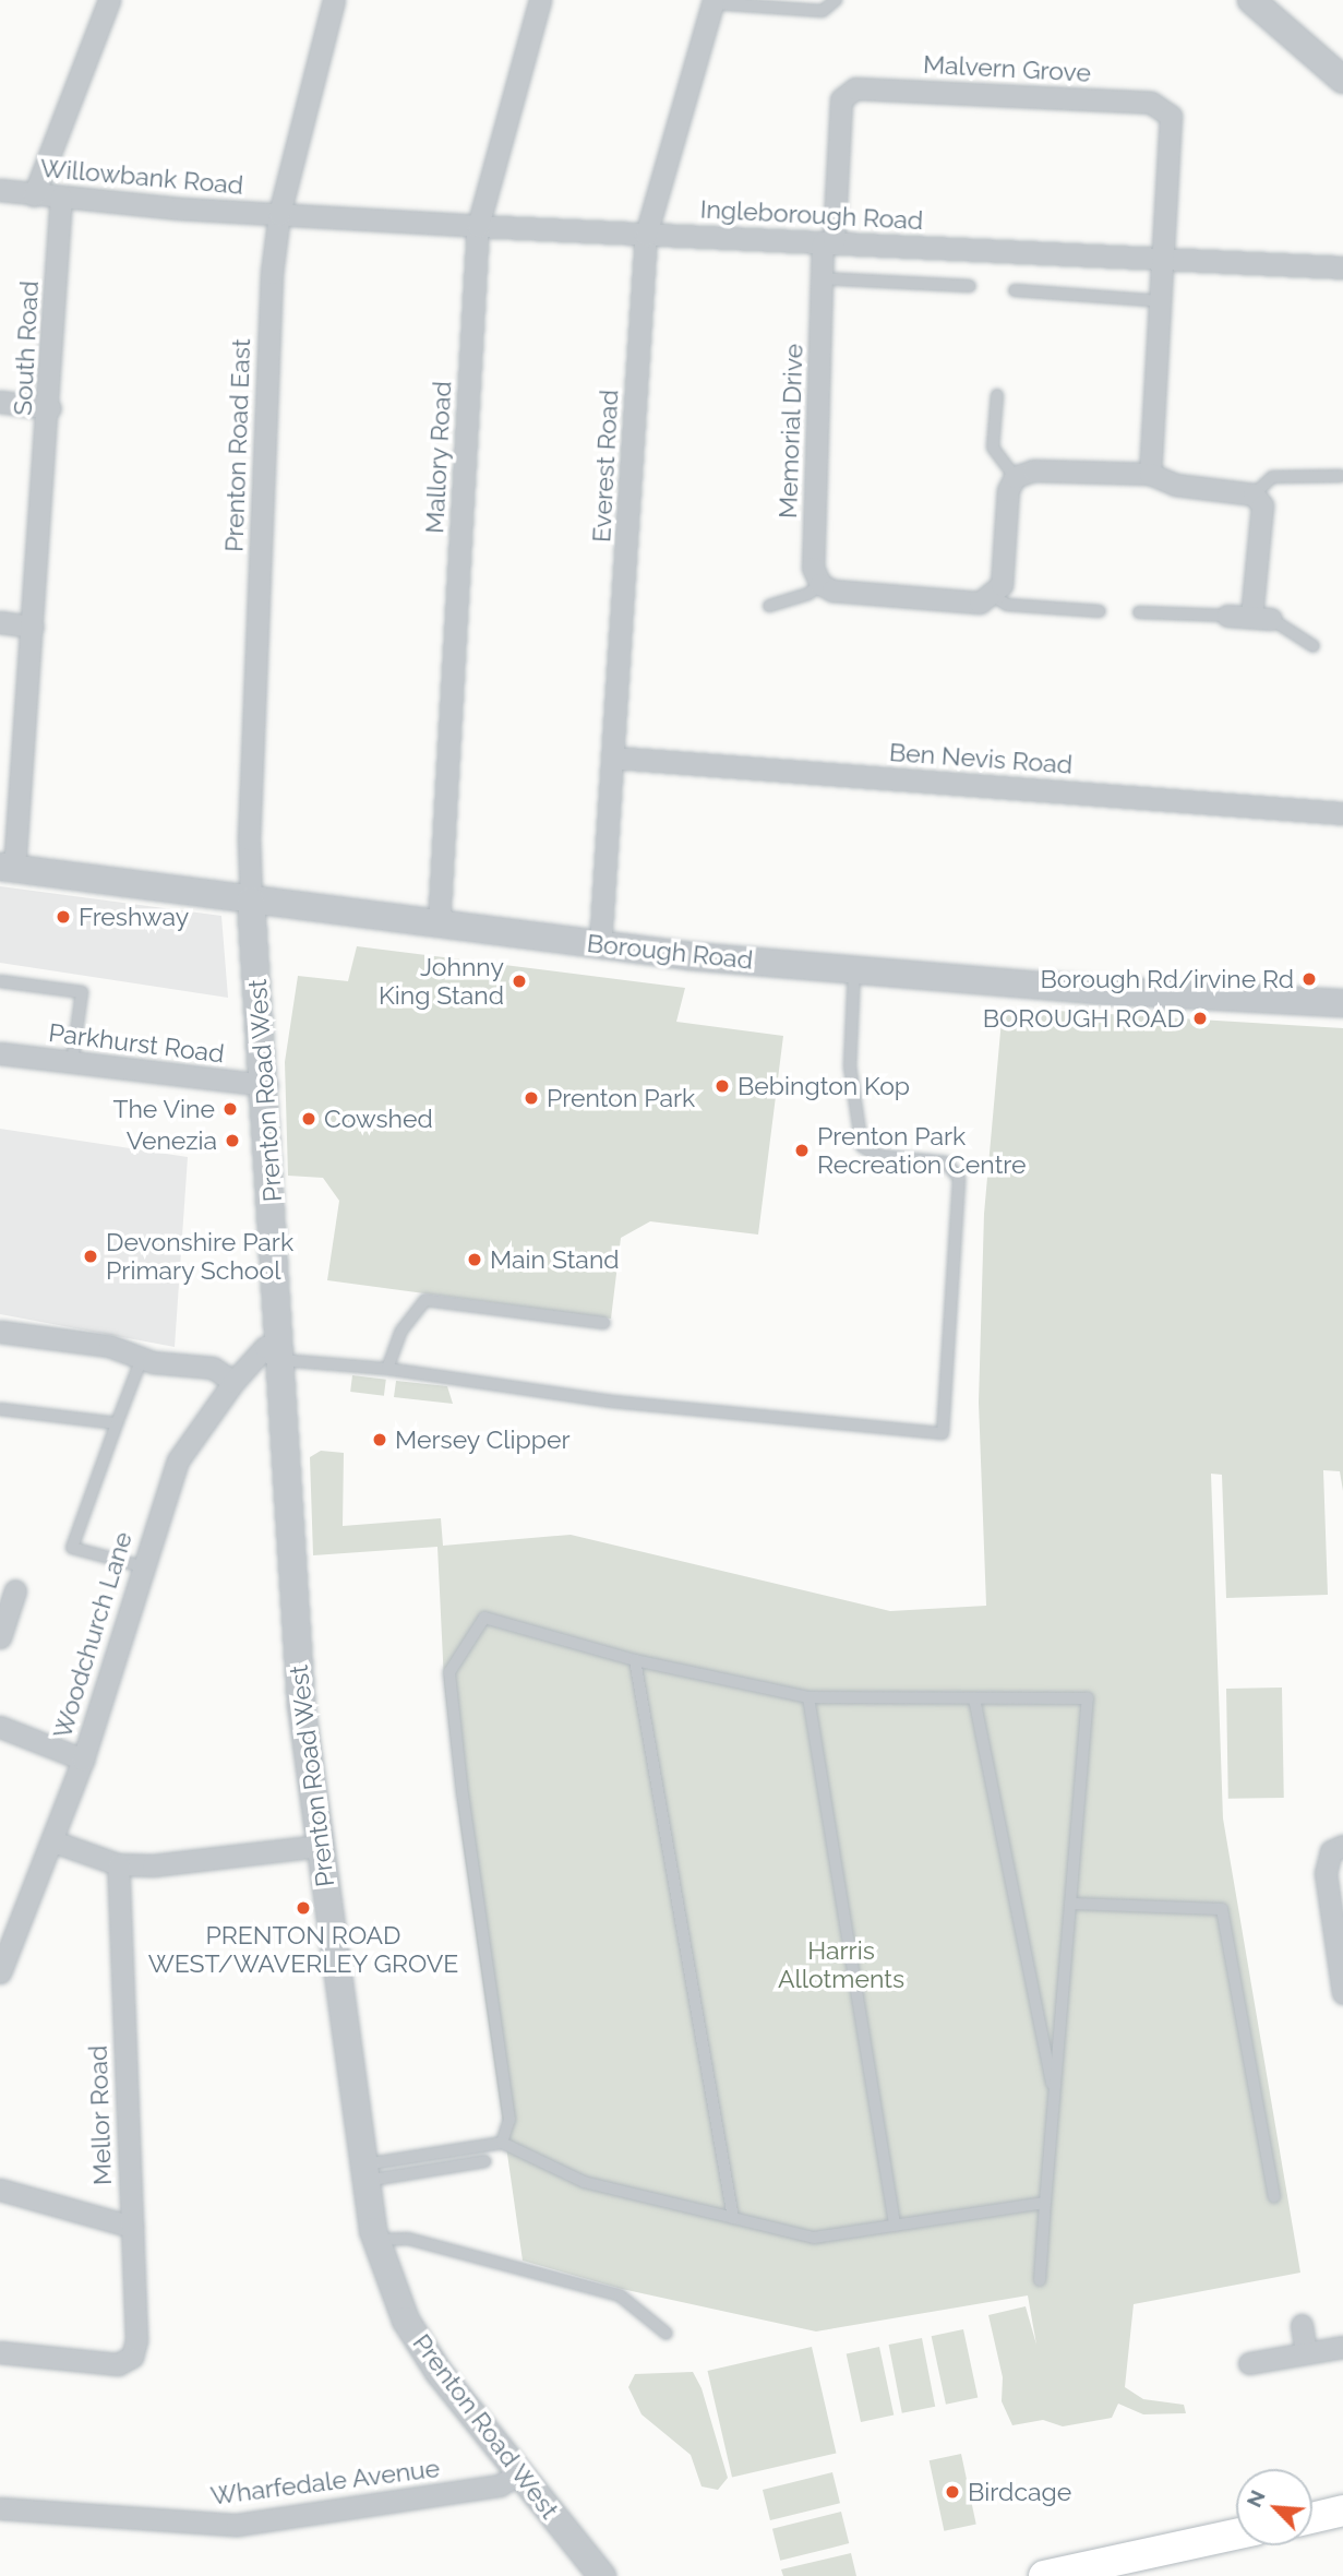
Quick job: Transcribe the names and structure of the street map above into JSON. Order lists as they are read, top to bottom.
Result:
{
  "streets": {
    "street": [
      "Malvern Grove",
      "Willowbank Road",
      "Ingleborough Road",
      "South Road",
      "Memorial Drive",
      "Prenton Road East",
      "Mallory Road",
      "Everest Road",
      "Ben Nevis Road",
      "Borough Road",
      "Parkhurst Road",
      "Prenton Road West",
      "Woodchurch Lane",
      "Mellor Road",
      "Wharfedale Avenue"
    ]
  },
  "crossings": [
    ["Malvern Grove", "Ingleborough Road"],
    ["Malvern Grove", "Memorial Drive"],
    ["Willowbank Road", "Ingleborough Road"],
    ["Willowbank Road", "South Road"],
    ["Willowbank Road", "Prenton Road East"],
    ["Ingleborough Road", "Memorial Drive"],
    ["Ingleborough Road", "Prenton Road East"],
    ["Ingleborough Road", "Mallory Road"],
    ["Ingleborough Road", "Everest Road"],
    ["South Road", "Borough Road"],
    ["Prenton Road East", "Borough Road"],
    ["Prenton Road East", "Prenton Road West"],
    ["Mallory Road", "Borough Road"],
    ["Everest Road", "Ben Nevis Road"],
    ["Everest Road", "Borough Road"],
    ["Borough Road", "Prenton Road West"],
    ["Parkhurst Road", "Prenton Road West"],
    ["Prenton Road West", "Woodchurch Lane"],
    ["Prenton Road West", "Wharfedale Avenue"]
  ],
  "parks": ["Harris Allotments"],
  "places": [
    "Freshway",
    "Borough Rd/irvine Rd",
    "Johnny King Stand",
    "BOROUGH ROAD",
    "Bebington Kop",
    "Prenton Park",
    "The Vine",
    "Cowshed",
    "Venezia",
    "Prenton Park Recreation Centre",
    "Devonshire Park Primary School",
    "Main Stand",
    "Mersey Clipper",
    "PRENTON ROAD WEST/WAVERLEY GROVE",
    "Birdcage"
  ],
  "north": "top left"
}
